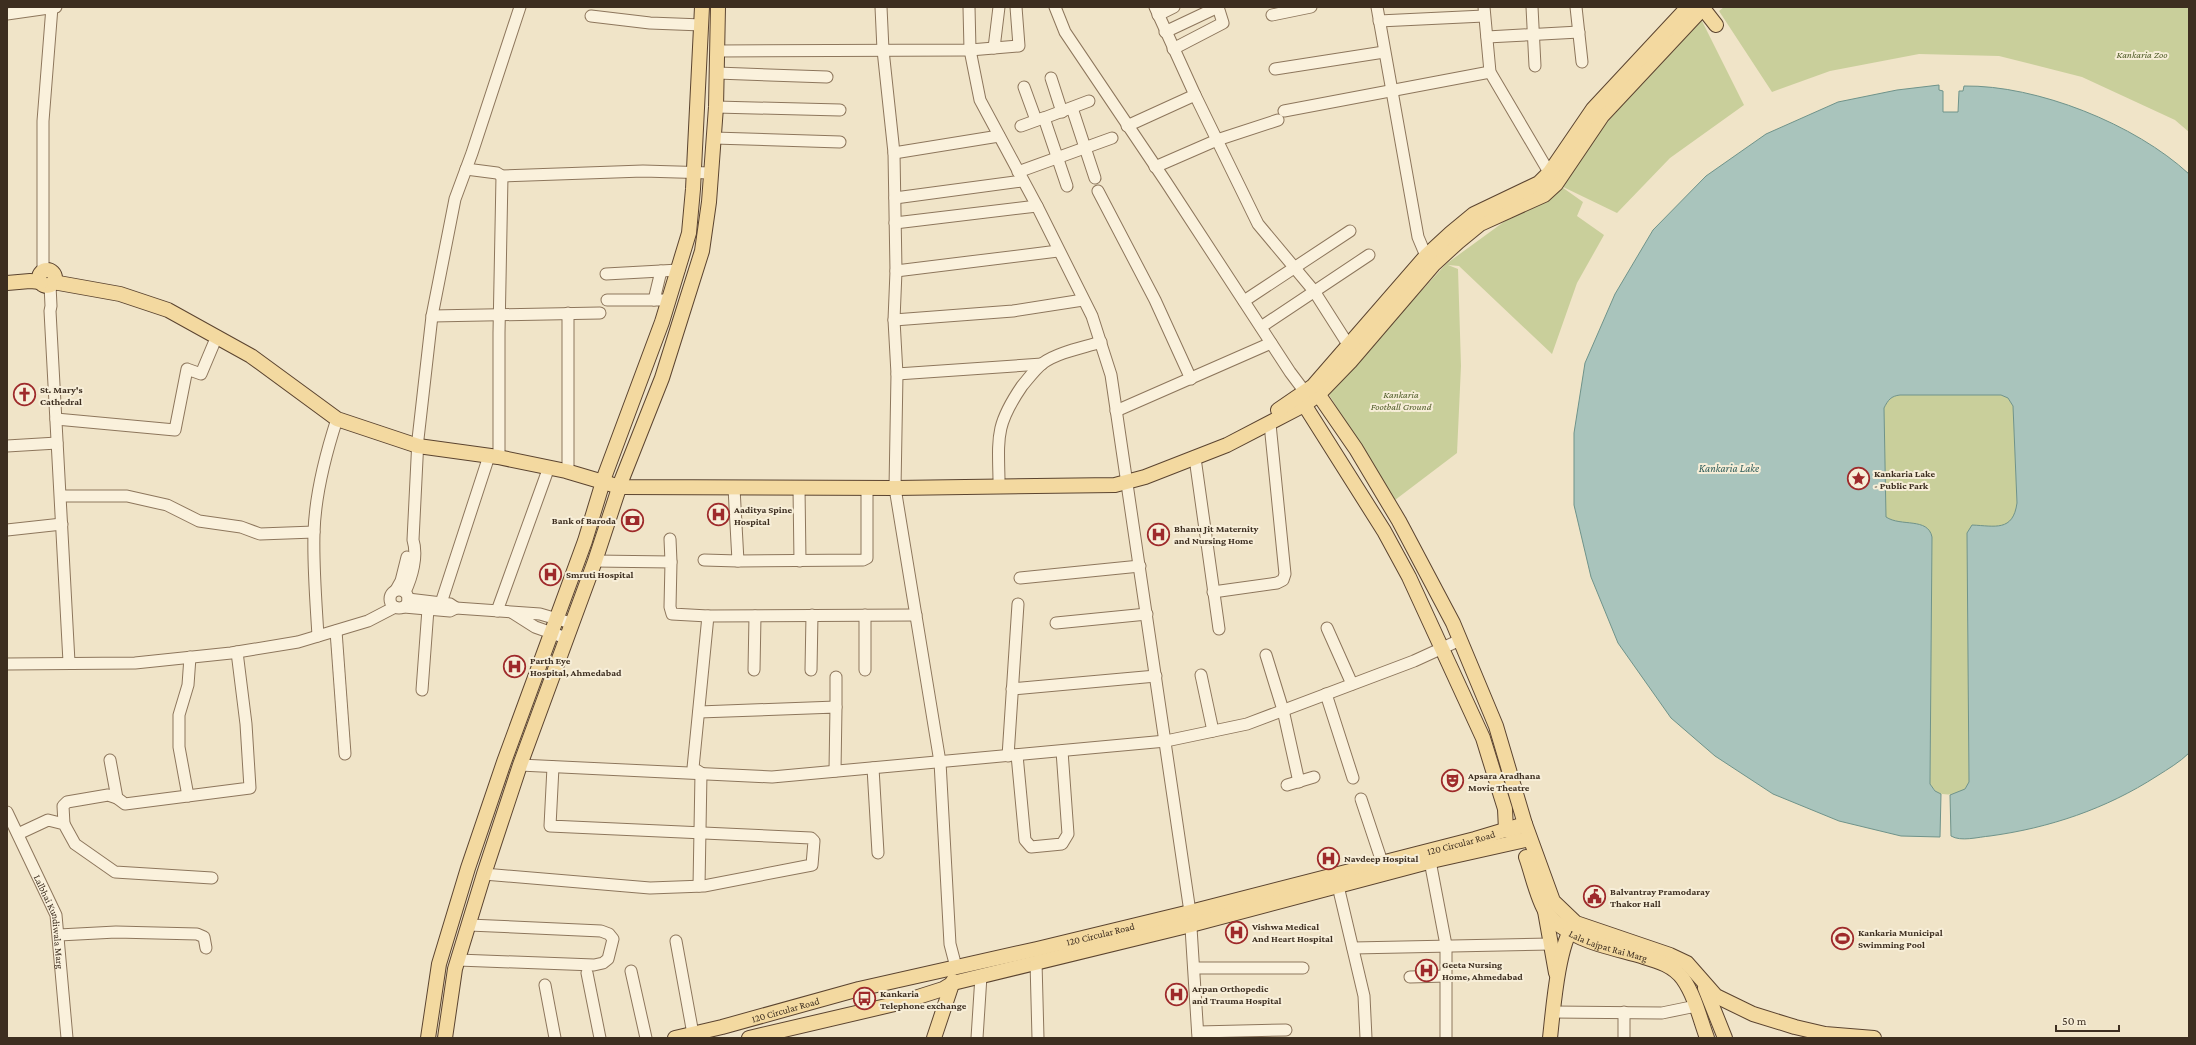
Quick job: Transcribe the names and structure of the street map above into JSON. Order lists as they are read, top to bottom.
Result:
{
  "streets": {
    "main road": ["120 Circular Road", "Lala Lajpat Rai Marg"],
    "street": ["Lalbhai Kundiwala Marg"]
  },
  "crossings": [
    ["120 Circular Road", "Lala Lajpat Rai Marg"]
  ],
  "water": ["Kankaria Lake"],
  "parks": ["Kankaria Zoo", "Kankaria Football Ground"],
  "places": {
    "church": ["St. Mary's Cathedral"],
    "place": ["Kankaria Lake - Public Park"],
    "hospital": [
      "Aaditya Spine Hospital",
      "Bhanu Jit Maternity and Nursing Home",
      "Smruti Hospital",
      "Parth Eye Hospital, Ahmedabad",
      "Navdeep Hospital",
      "Vishwa Medical And Heart Hospital",
      "Geeta Nursing Home, Ahmedabad",
      "Arpan Orthopedic and Trauma Hospital"
    ],
    "bank": ["Bank of Baroda"],
    "theatre": ["Apsara Aradhana Movie Theatre"],
    "public building": ["Balvantray Pramodaray Thakor Hall"],
    "sports": ["Kankaria Municipal Swimming Pool"],
    "bus stop": ["Kankaria Telephone exchange"]
  },
  "scale_bar": "50 m"
}
